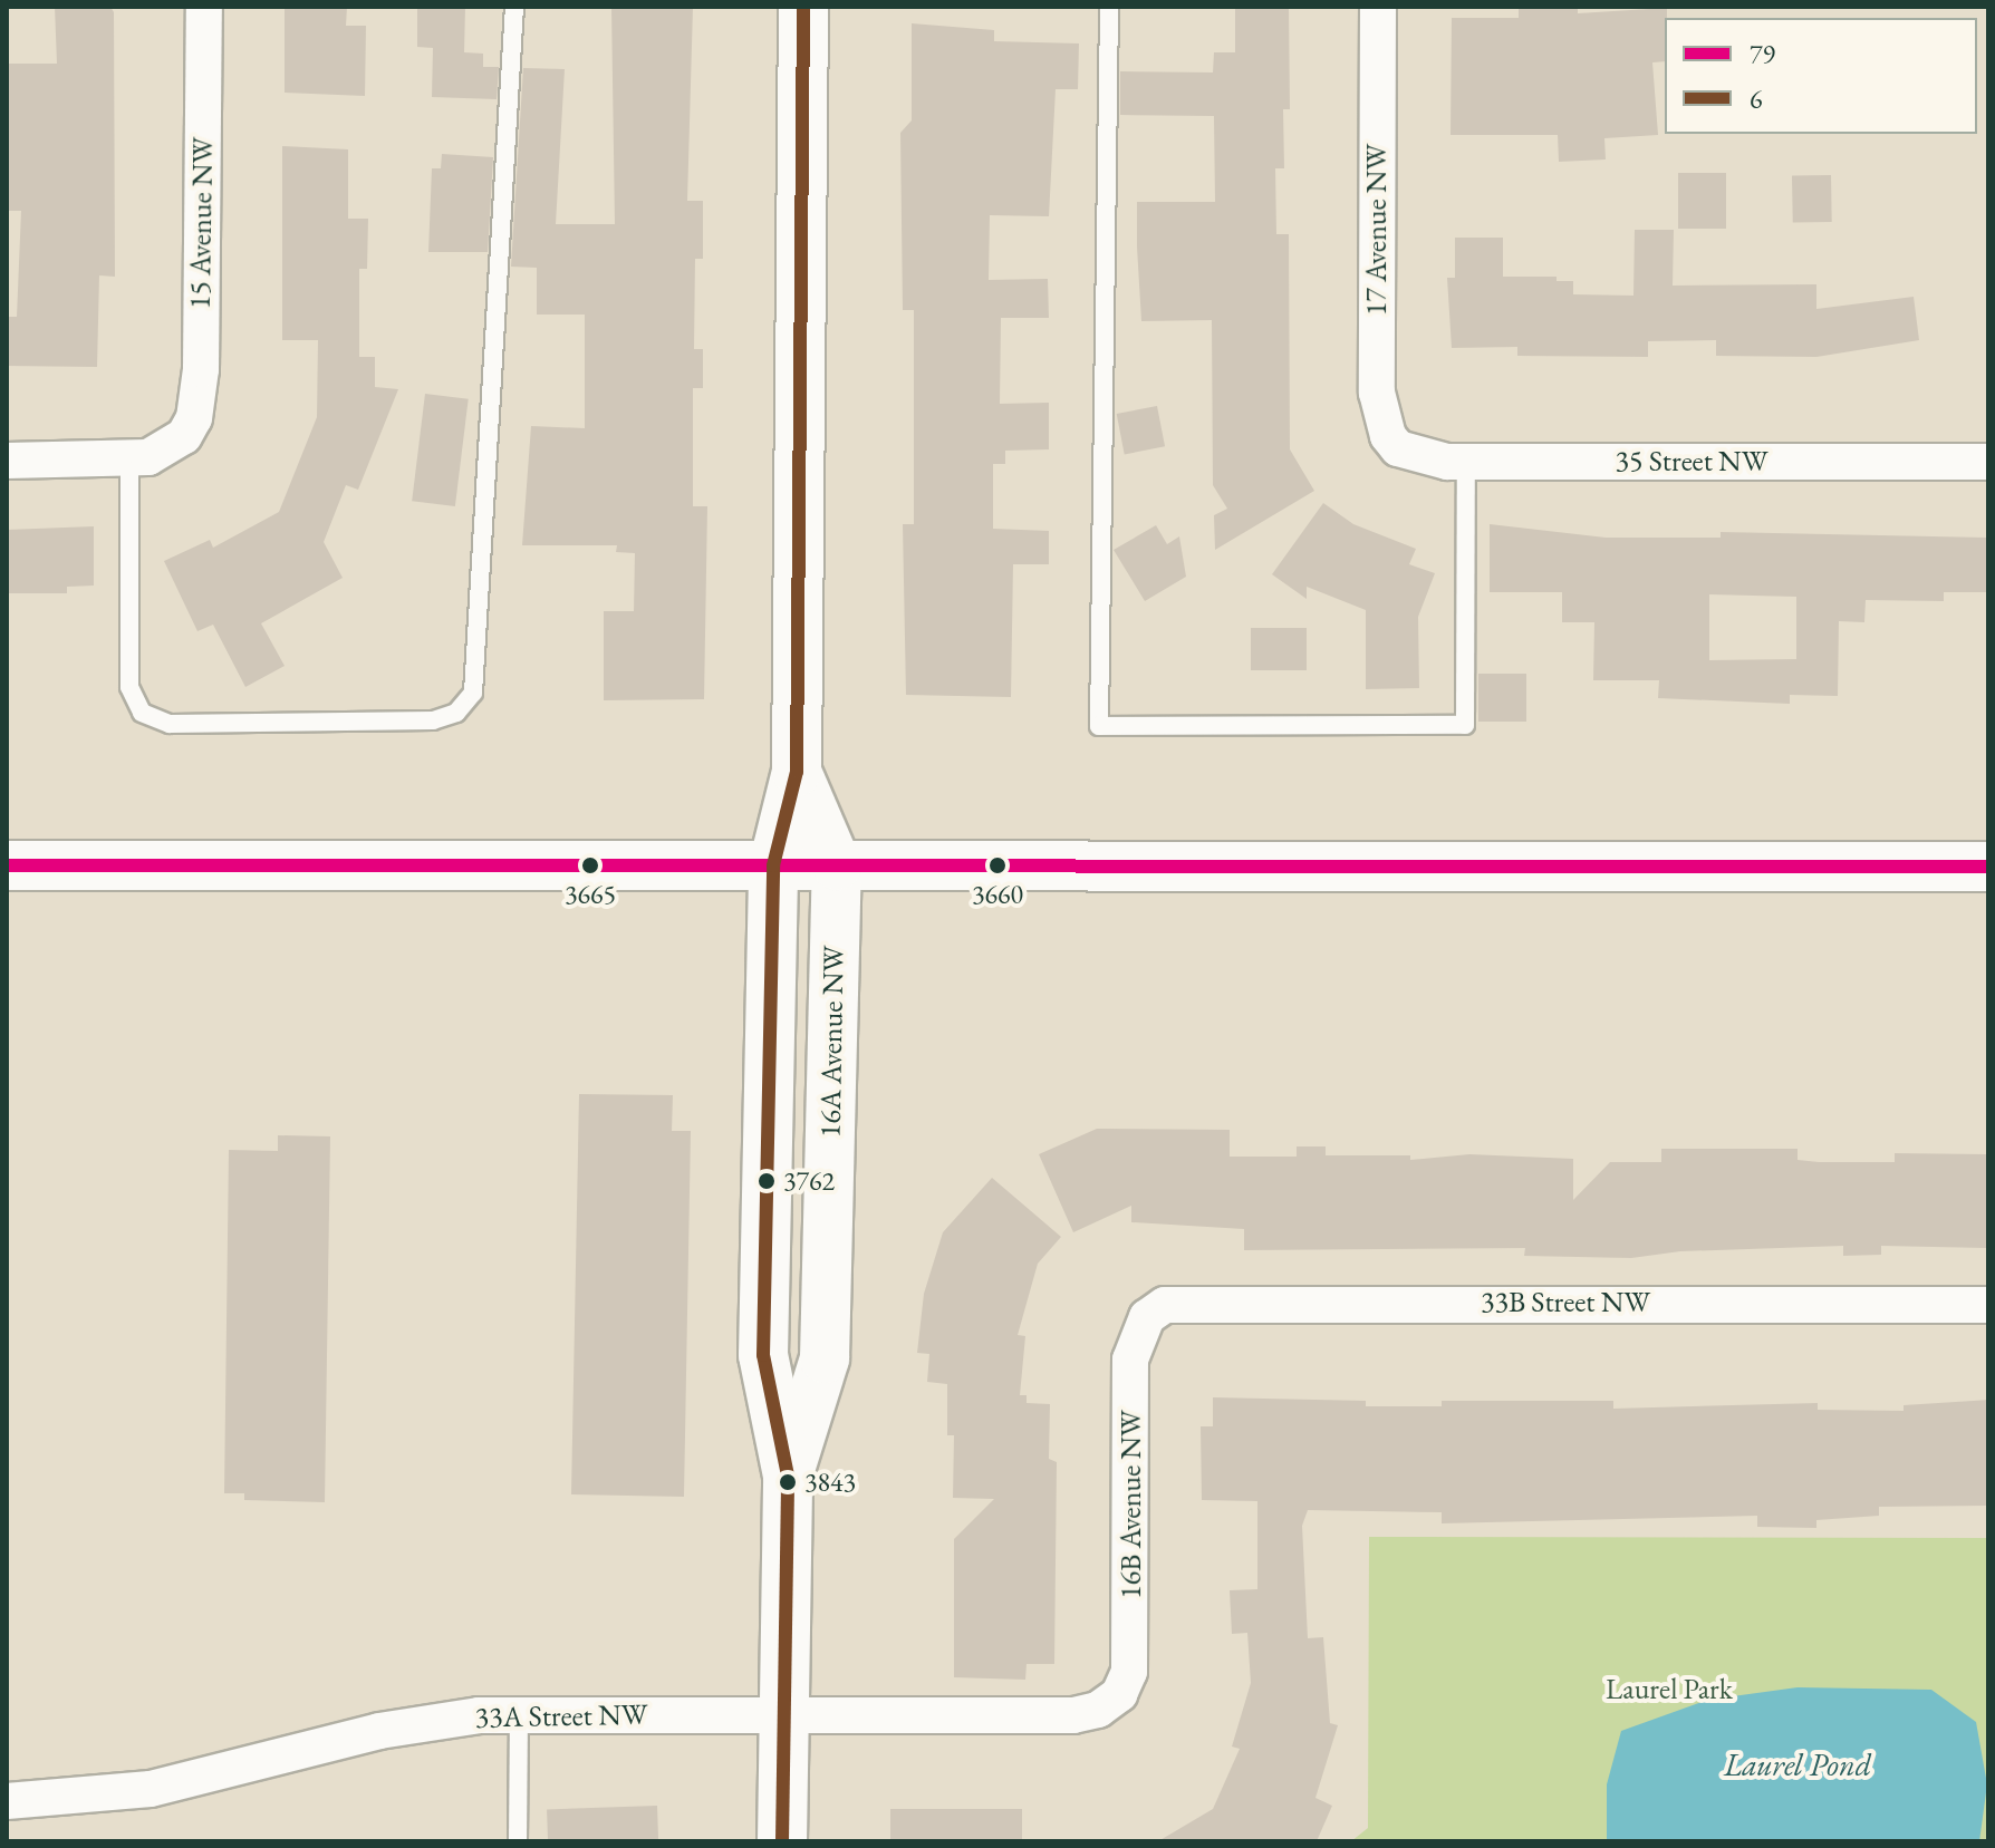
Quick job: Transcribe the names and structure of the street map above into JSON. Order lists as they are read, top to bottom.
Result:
{
  "streets": {
    "street": [
      "15 Avenue NW",
      "17 Avenue NW",
      "35 Street NW",
      "16A Avenue NW",
      "33B Street NW",
      "16B Avenue NW",
      "33A Street NW"
    ]
  },
  "crossings": [
    ["17 Avenue NW", "35 Street NW"],
    ["16A Avenue NW", "33A Street NW"],
    ["33B Street NW", "16B Avenue NW"],
    ["16B Avenue NW", "33A Street NW"]
  ],
  "water": ["Laurel Pond"],
  "parks": ["Laurel Park"],
  "places": [
    "3665",
    "3660",
    "3762",
    "3843"
  ],
  "lines": ["transit line 6", "transit line 79"],
  "legend": ["79", "6"]
}
